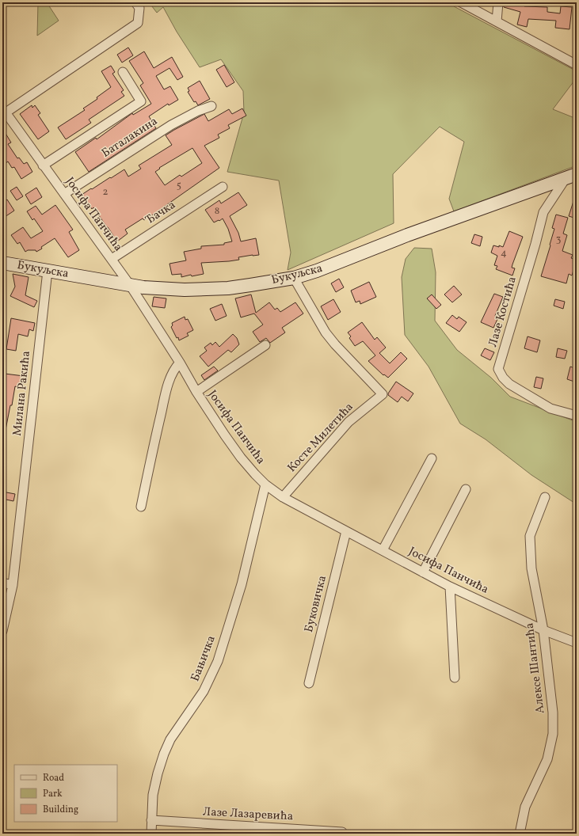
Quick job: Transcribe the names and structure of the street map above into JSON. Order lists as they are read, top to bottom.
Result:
{
  "streets": {
    "main road": ["Букуљска"],
    "street": [
      "Баталакина",
      "Ђачка",
      "Јосифа Панчића",
      "Лазе Костића",
      "Милана Ракића",
      "Косте Милетића",
      "Буковичка",
      "Бањичка",
      "Алексе Шантића",
      "Лазе Лазаревића"
    ]
  },
  "crossings": [
    ["Баталакина", "Јосифа Панчића"],
    ["Ђачка", "Јосифа Панчића"],
    ["Јосифа Панчића", "Букуљска"],
    ["Јосифа Панчића", "Косте Милетића"],
    ["Јосифа Панчића", "Буковичка"],
    ["Јосифа Панчића", "Бањичка"],
    ["Јосифа Панчића", "Алексе Шантића"],
    ["Букуљска", "Лазе Костића"],
    ["Букуљска", "Милана Ракића"],
    ["Букуљска", "Косте Милетића"],
    ["Бањичка", "Лазе Лазаревића"]
  ],
  "house_numbers": [
    "5",
    "2",
    "8",
    "3",
    "4"
  ],
  "legend": ["Road", "Park", "Building"]
}
